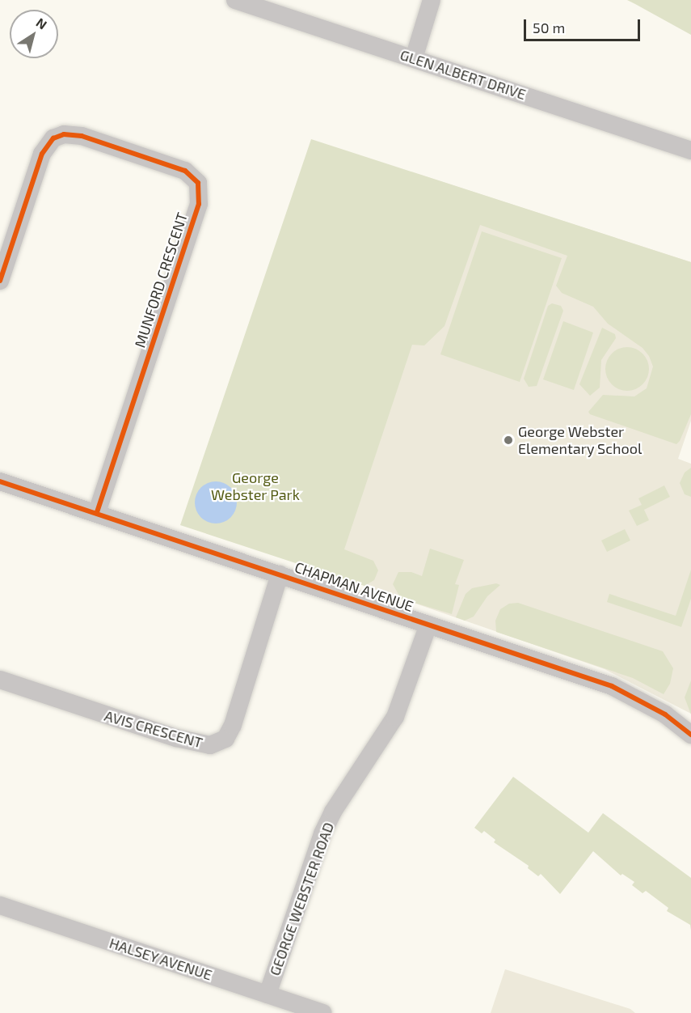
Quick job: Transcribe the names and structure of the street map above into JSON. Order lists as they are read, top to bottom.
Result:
{
  "streets": {
    "street": [
      "GLEN ALBERT DRIVE",
      "MUNFORD CRESCENT",
      "CHAPMAN AVENUE",
      "AVIS CRESCENT",
      "GEORGE WEBSTER ROAD",
      "HALSEY AVENUE"
    ]
  },
  "crossings": [
    ["MUNFORD CRESCENT", "CHAPMAN AVENUE"],
    ["CHAPMAN AVENUE", "AVIS CRESCENT"],
    ["CHAPMAN AVENUE", "GEORGE WEBSTER ROAD"],
    ["GEORGE WEBSTER ROAD", "HALSEY AVENUE"]
  ],
  "parks": ["George Webster Park"],
  "places": ["George Webster Elementary School"],
  "scale_bar": "50 m",
  "north": "top right"
}
